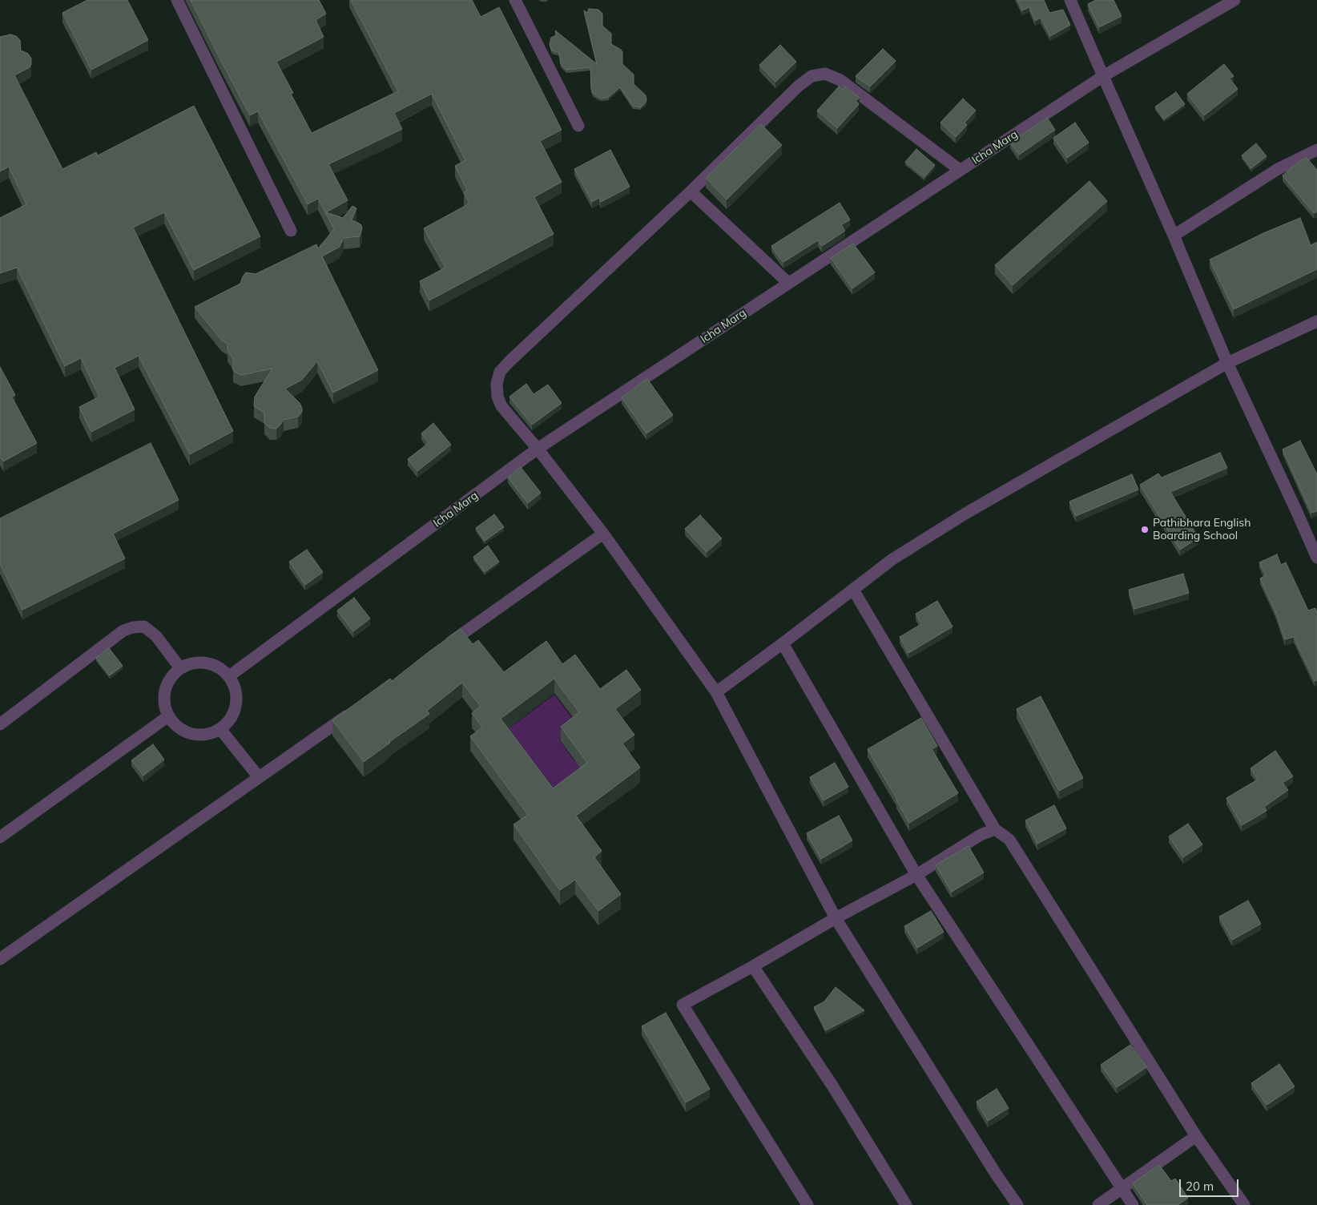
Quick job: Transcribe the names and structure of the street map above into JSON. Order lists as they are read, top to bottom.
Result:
{
  "streets": {
    "street": ["Icha Marg"]
  },
  "places": ["Pathibhara English Boarding School"],
  "scale_bar": "20 m"
}
